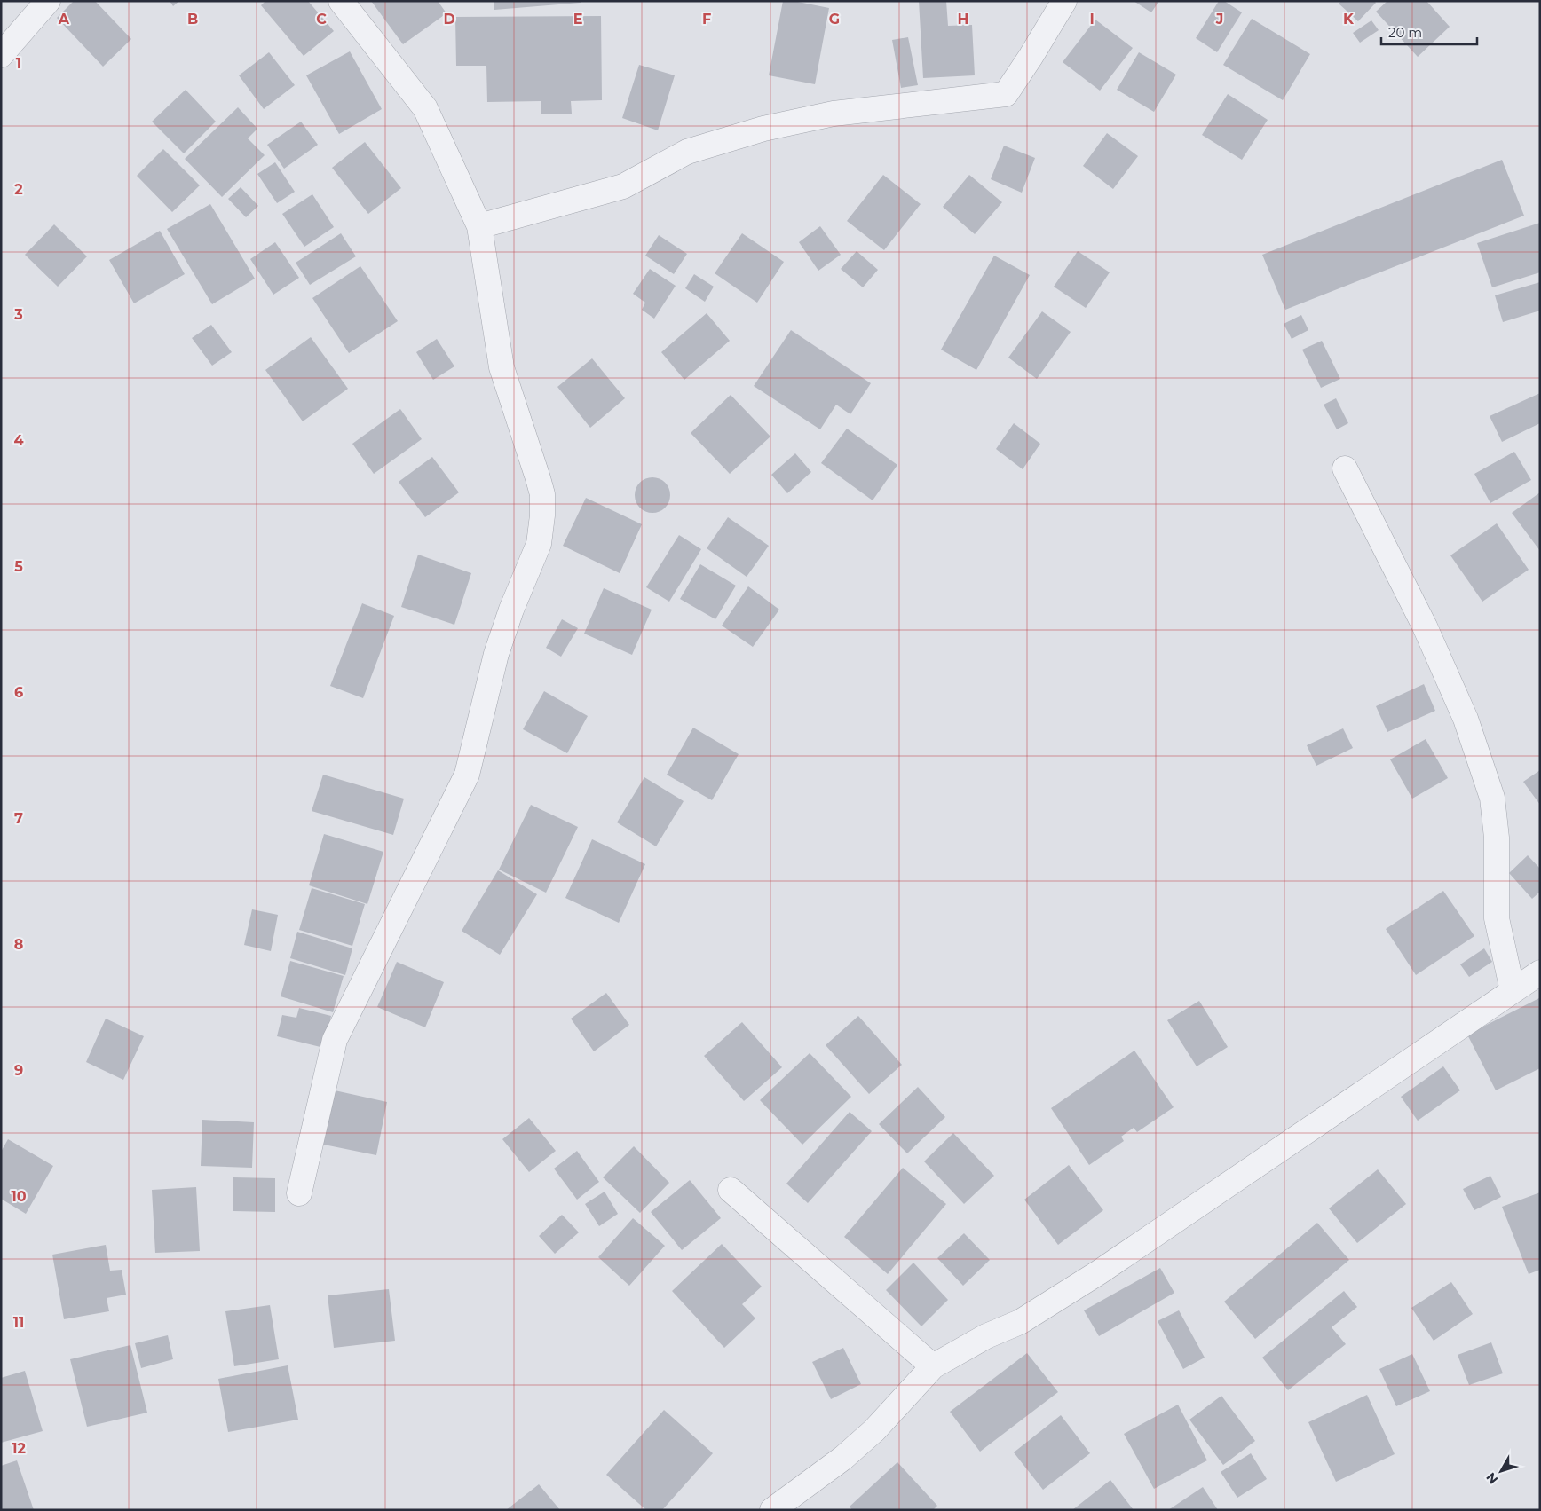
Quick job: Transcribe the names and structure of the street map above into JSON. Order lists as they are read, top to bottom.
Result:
{
  "scale_bar": "20 m",
  "north": "bottom left",
  "grid": {
    "columns": [
      "A",
      "B",
      "C",
      "D",
      "E",
      "F",
      "G",
      "H",
      "I",
      "J",
      "K"
    ],
    "rows": [
      "1",
      "2",
      "3",
      "4",
      "5",
      "6",
      "7",
      "8",
      "9",
      "10",
      "11",
      "12"
    ]
  }
}
